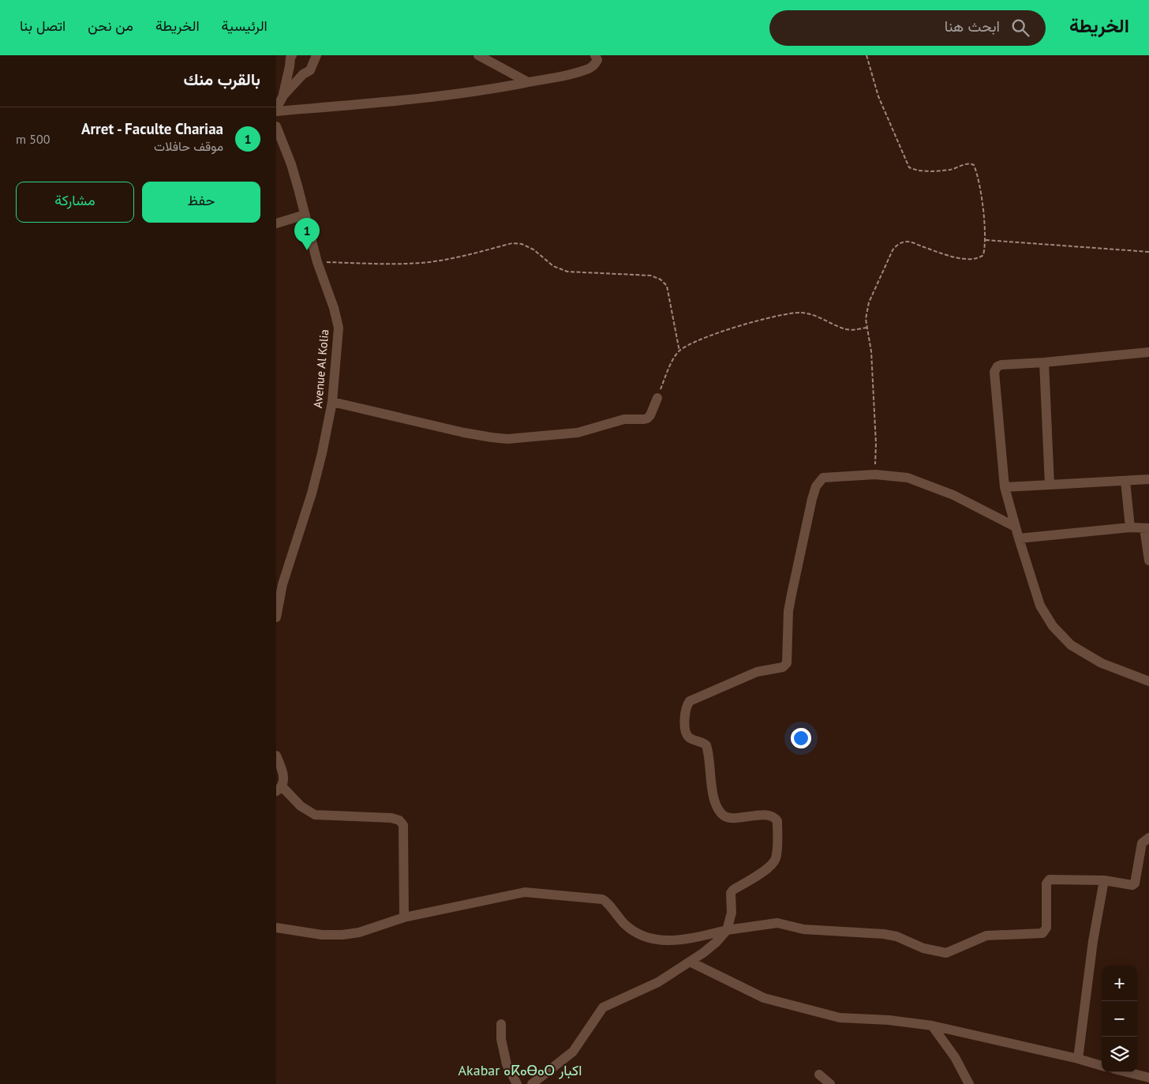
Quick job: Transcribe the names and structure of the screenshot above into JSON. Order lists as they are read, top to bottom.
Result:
{
  "streets": {
    "street": ["Avenue Al Kolia"]
  },
  "districts": ["Akabar ⴰⴽⴰⴱⴰⵔ اكبار"],
  "page": {
    "header": "الخريطة",
    "search": "ابحث هنا",
    "nav": [
      "الرئيسية",
      "الخريطة",
      "من نحن",
      "اتصل بنا"
    ],
    "heading": "بالقرب منك",
    "list": [
      {
        "mark": "1",
        "name": "Arret - Faculte Chariaa",
        "note": "موقف حافلات",
        "value": "500 m"
      }
    ],
    "buttons": ["حفظ", "مشاركة"],
    "pins": "1",
    "map_buttons": ["+", "−"]
  }
}
